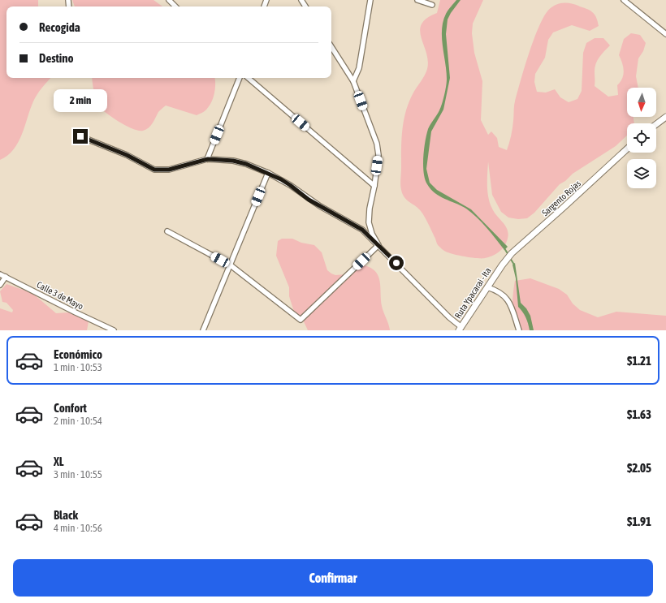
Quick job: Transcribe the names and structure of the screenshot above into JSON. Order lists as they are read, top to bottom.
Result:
{
  "streets": {
    "street": ["Sargento Rojas", "Ruta Ypacarai - Ita", "Calle 3 de Mayo"]
  },
  "crossings": [
    ["Sargento Rojas", "Ruta Ypacarai - Ita"]
  ],
  "north": "bottom",
  "page": {
    "banner": ["Recogida", "Destino"],
    "bubble": "2 min",
    "list": [
      {
        "name": "Económico",
        "note": "1 min · 10:53",
        "value": "$1.21"
      },
      {
        "name": "Confort",
        "note": "2 min · 10:54",
        "value": "$1.63"
      },
      {
        "name": "XL",
        "note": "3 min · 10:55",
        "value": "$2.05"
      },
      {
        "name": "Black",
        "note": "4 min · 10:56",
        "value": "$1.91"
      }
    ],
    "buttons": "Confirmar"
  }
}
